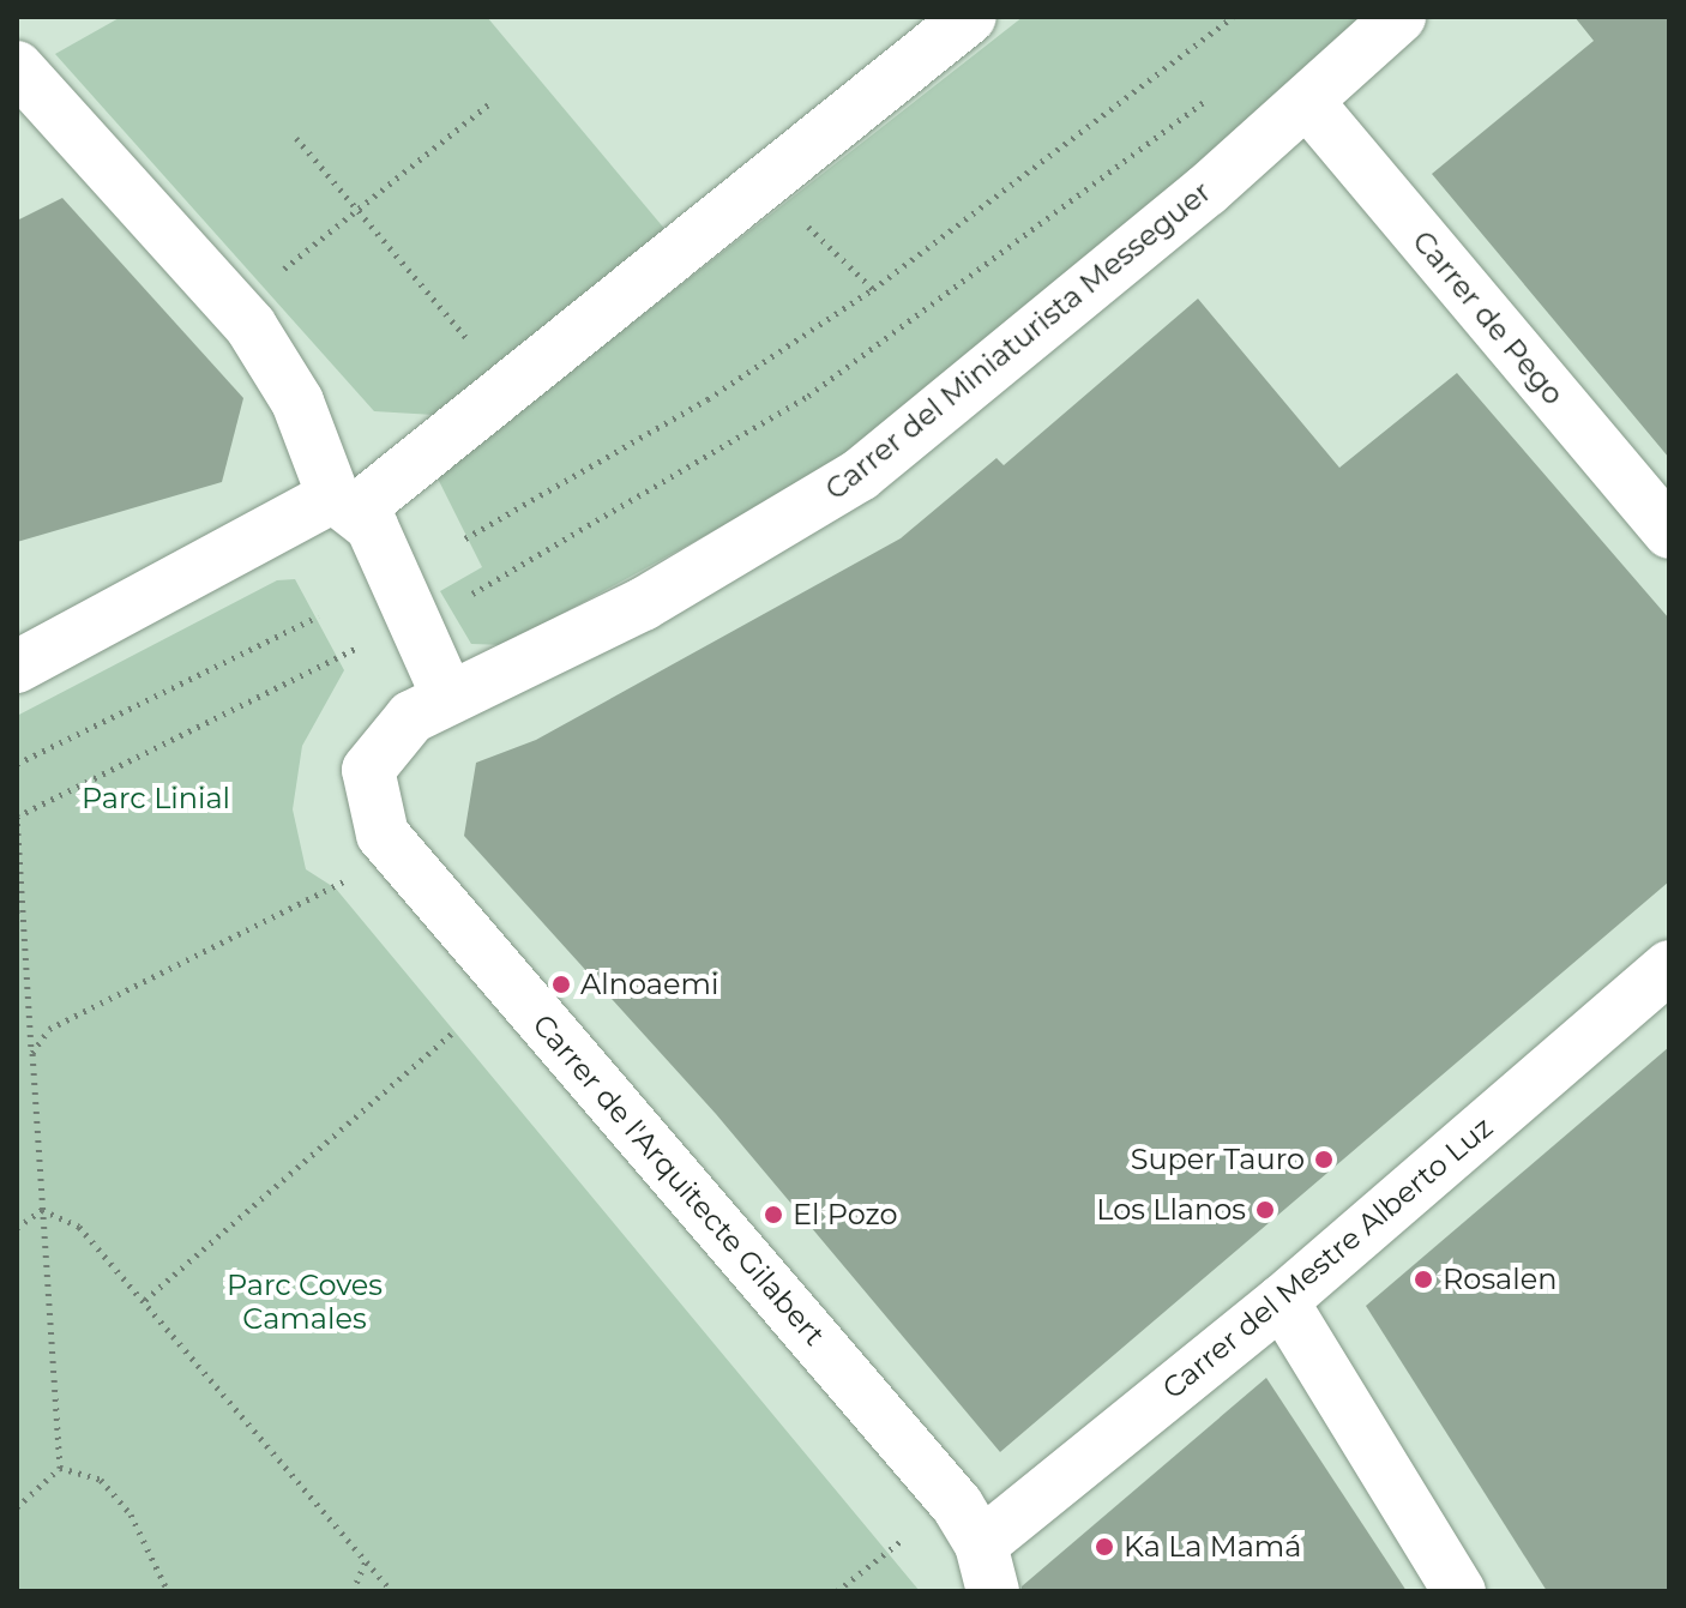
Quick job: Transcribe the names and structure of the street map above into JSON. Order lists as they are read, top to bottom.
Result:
{
  "streets": {
    "street": [
      "Carrer de Pego",
      "Carrer del Miniaturista Messeguer",
      "Carrer de l'Arquitecte Gilabert",
      "Carrer del Mestre Alberto Luz"
    ]
  },
  "crossings": [
    ["Carrer de Pego", "Carrer del Miniaturista Messeguer"],
    ["Carrer del Miniaturista Messeguer", "Carrer de l'Arquitecte Gilabert"],
    ["Carrer de l'Arquitecte Gilabert", "Carrer del Mestre Alberto Luz"]
  ],
  "parks": ["Parc Linial", "Parc Coves Camales"],
  "places": [
    "Alnoaemi",
    "Super Tauro",
    "Los Llanos",
    "El Pozo",
    "Rosalen",
    "Ka La Mamá"
  ]
}
